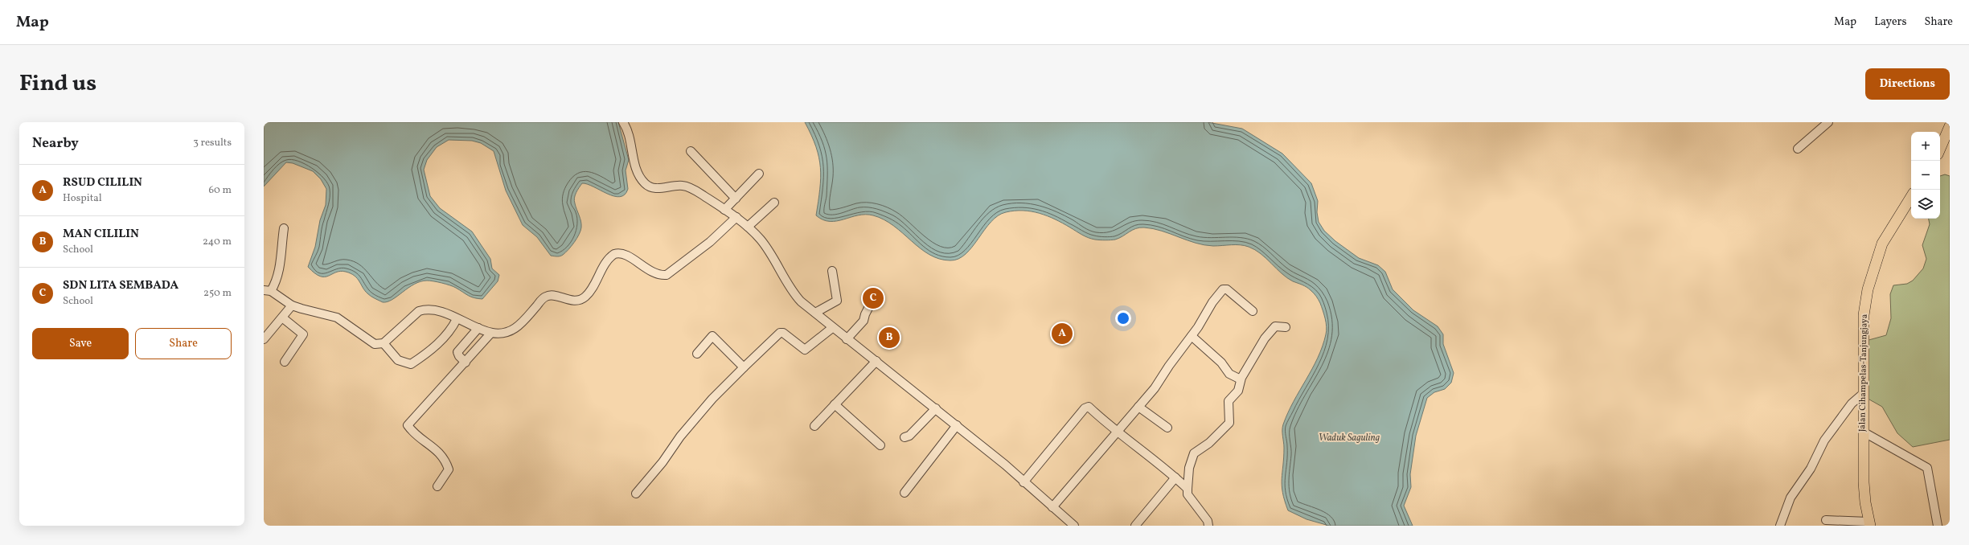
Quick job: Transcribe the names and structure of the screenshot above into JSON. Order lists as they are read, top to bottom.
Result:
{
  "streets": {
    "main road": ["Jalan Cihampelas-Tanjungjaya"]
  },
  "water": ["Waduk Saguling"],
  "page": {
    "header": "Map",
    "nav": ["Map", "Layers", "Share"],
    "title": "Find us",
    "buttons": [
      "Directions",
      ["Save", "Share"]
    ],
    "heading": ["Nearby", "3 results"],
    "map_buttons": ["+", "−"],
    "list": [
      {
        "mark": "A",
        "name": "RSUD CILILIN",
        "note": "Hospital",
        "value": "60 m"
      },
      {
        "mark": "B",
        "name": "MAN CILILIN",
        "note": "School",
        "value": "240 m"
      },
      {
        "mark": "C",
        "name": "SDN LITA SEMBADA",
        "note": "School",
        "value": "250 m"
      }
    ],
    "pins": ["C", "A", "B"]
  }
}
